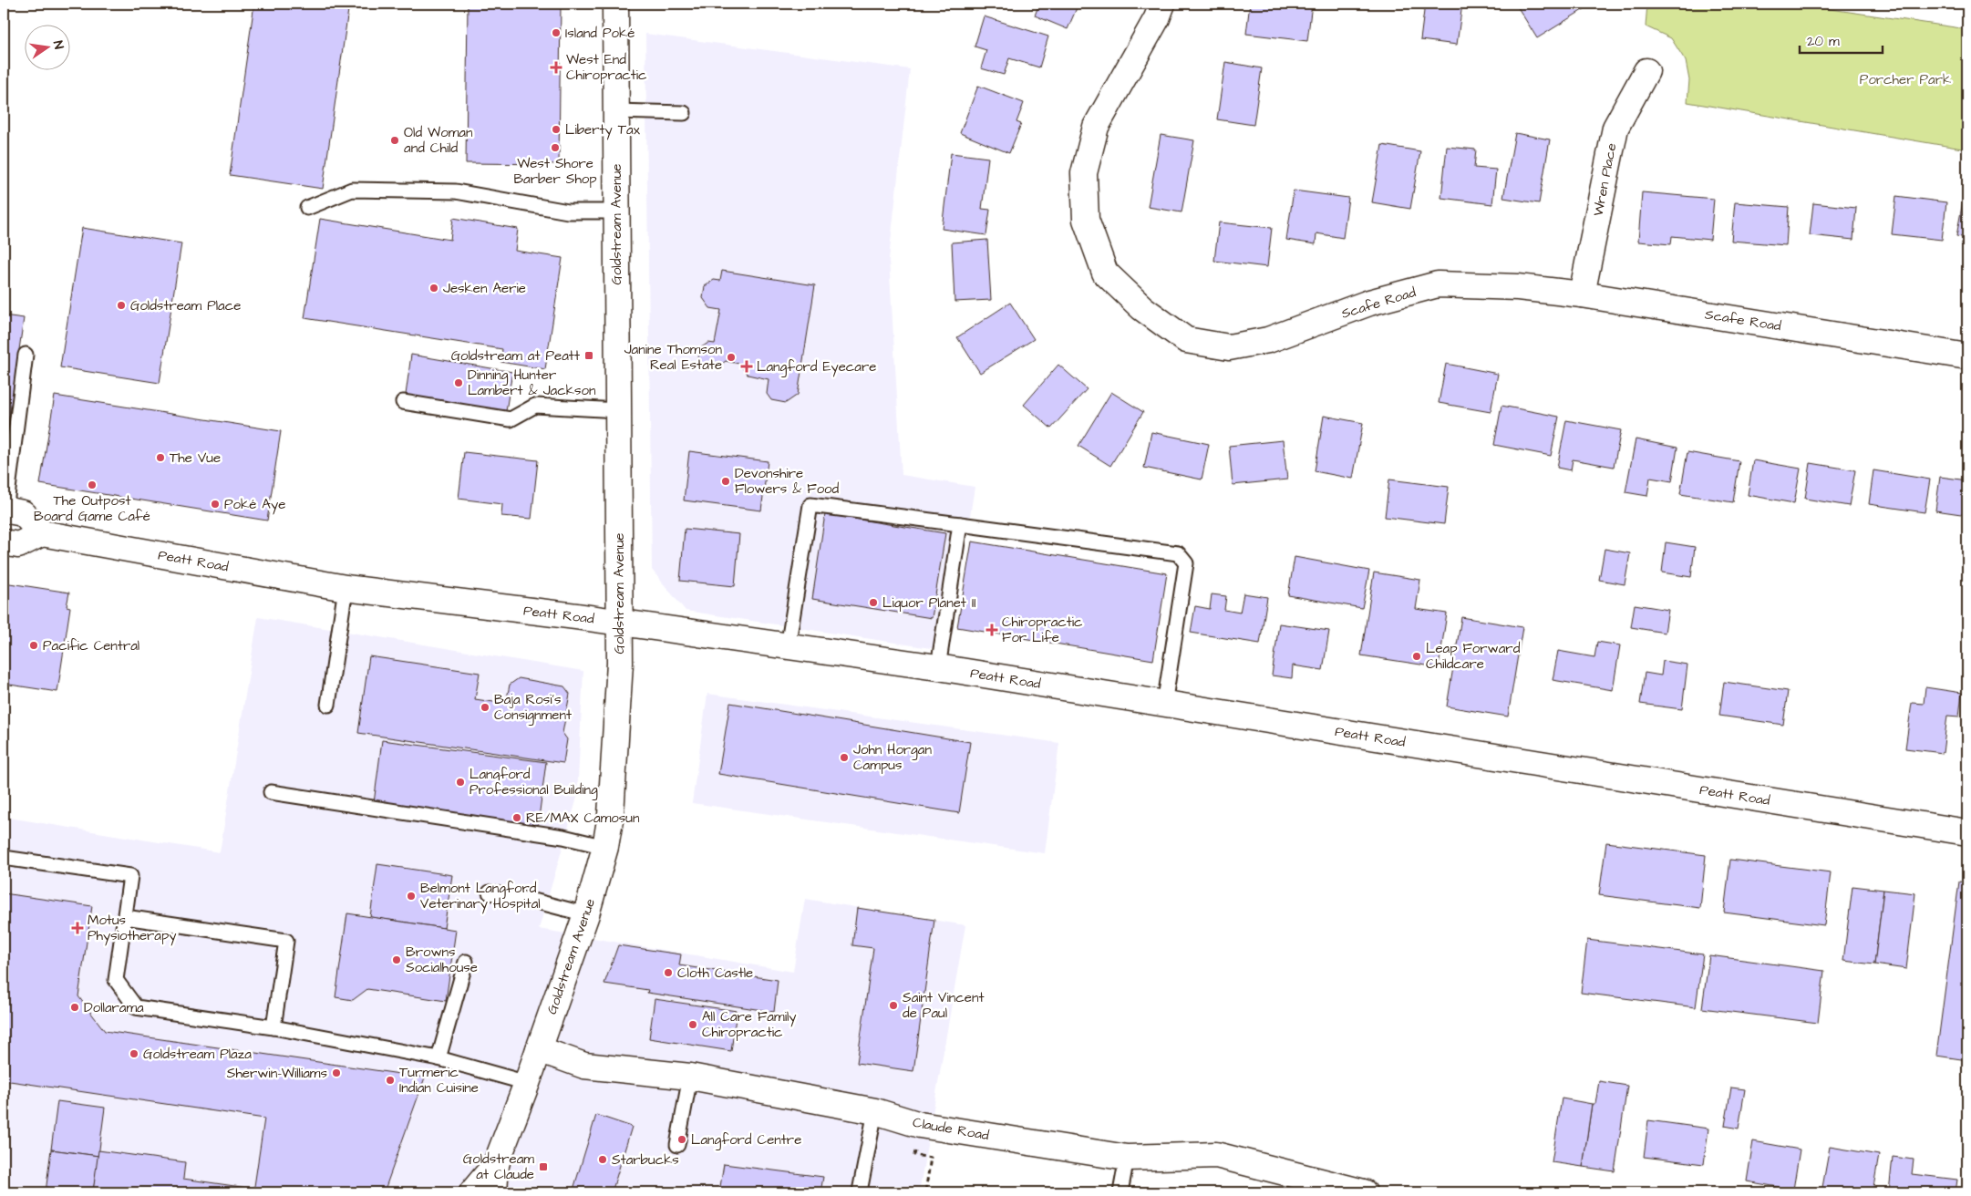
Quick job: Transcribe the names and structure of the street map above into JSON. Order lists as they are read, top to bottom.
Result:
{
  "streets": {
    "street": [
      "Wren Place",
      "Goldstream Avenue",
      "Scafe Road",
      "Peatt Road",
      "Claude Road"
    ]
  },
  "crossings": [
    ["Wren Place", "Scafe Road"],
    ["Goldstream Avenue", "Peatt Road"],
    ["Goldstream Avenue", "Claude Road"]
  ],
  "parks": ["Porcher Park"],
  "places": {
    "other": [
      "Island Poké",
      "Liberty Tax",
      "Old Woman and Child",
      "West Shore Barber Shop",
      "Jesken Aerie",
      "Goldstream Place",
      "Janine Thomson Real Estate",
      "Dinning Hunter Lambert & Jackson",
      "The Vue",
      "Devonshire Flowers & Food",
      "The Outpost Board Game Café",
      "Poké Aye",
      "Liquor Planet II",
      "Pacific Central",
      "Leap Forward Childcare",
      "Baja Rosi's Consignment",
      "John Horgan Campus",
      "Langford Professional Building",
      "RE/MAX Camosun",
      "Belmont Langford Veterinary Hospital",
      "Browns Socialhouse",
      "Cloth Castle",
      "Saint Vincent de Paul",
      "Dollarama",
      "All Care Family Chiropractic",
      "Goldstream Plaza",
      "Sherwin-Williams",
      "Turmeric Indian Cuisine",
      "Langford Centre",
      "Starbucks"
    ],
    "health": [
      "West End Chiropractic",
      "Langford Eyecare",
      "Chiropractic For Life",
      "Motus Physiotherapy"
    ],
    "transit": ["Goldstream at Peatt", "Goldstream at Claude"]
  },
  "scale_bar": "20 m",
  "north": "right"
}
